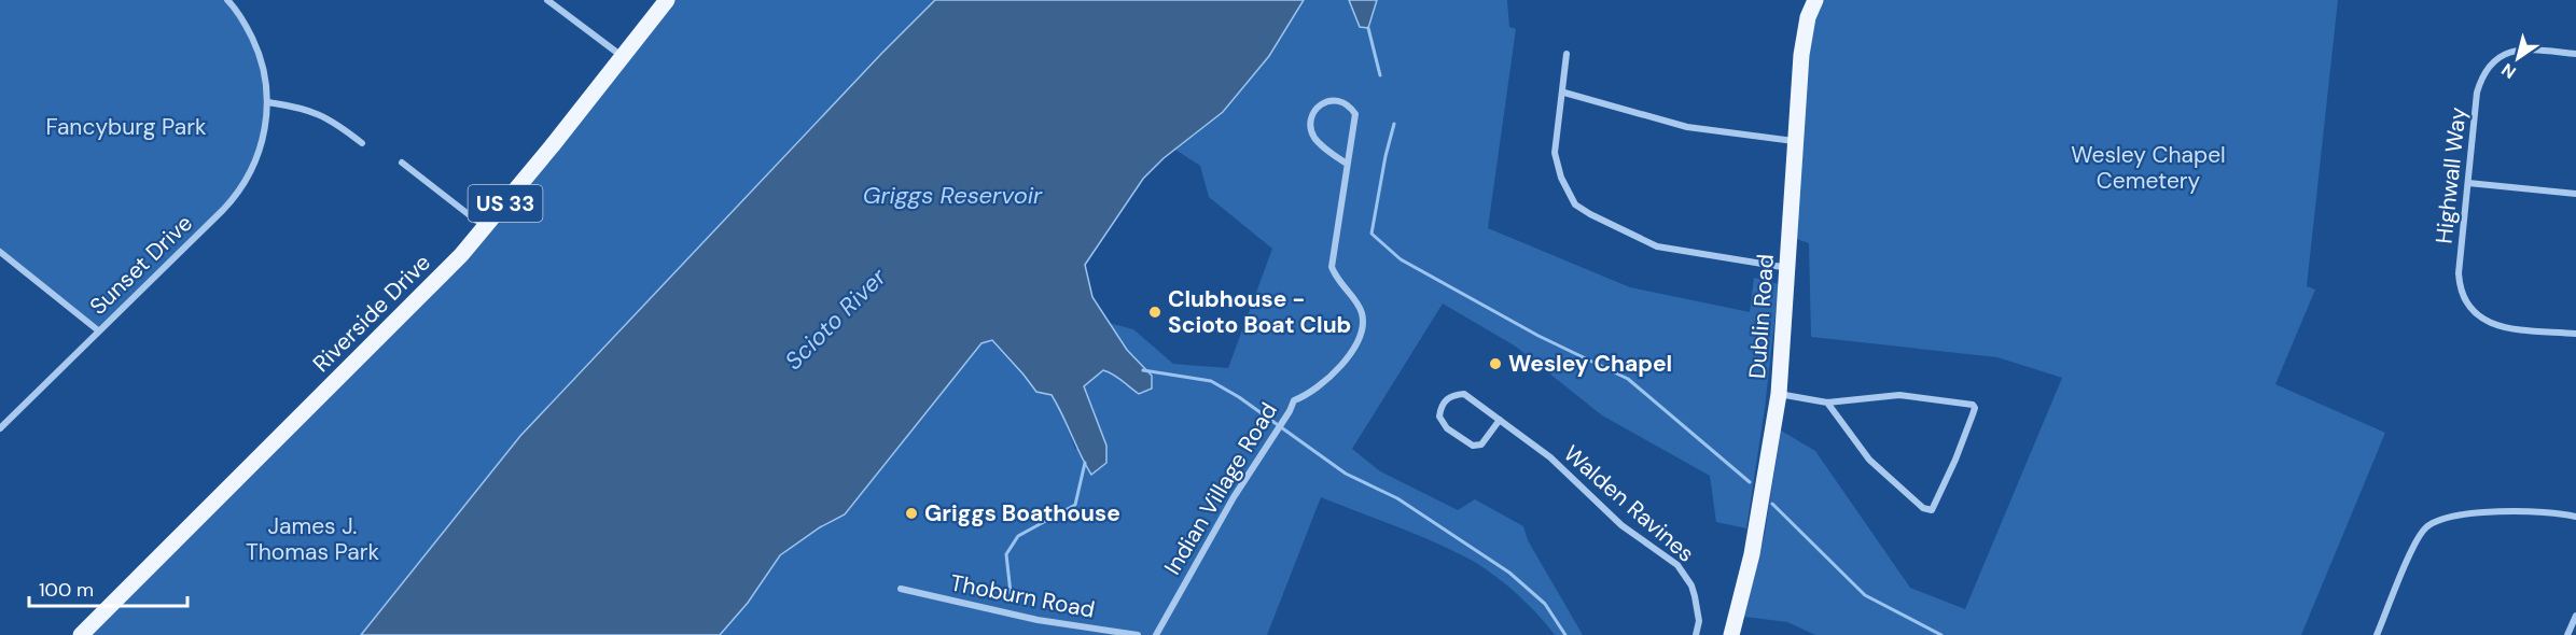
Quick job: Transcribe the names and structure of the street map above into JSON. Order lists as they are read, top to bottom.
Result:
{
  "streets": {
    "main road": ["US 33", "Riverside Drive", "Dublin Road"],
    "street": [
      "Highwall Way",
      "Sunset Drive",
      "Indian Village Road",
      "Walden Ravines",
      "Thoburn Road"
    ]
  },
  "water": ["Griggs Reservoir", "Scioto River"],
  "parks": ["Fancyburg Park", "Wesley Chapel Cemetery", "James J. Thomas Park"],
  "places": ["Clubhouse - Scioto Boat Club", "Wesley Chapel", "Griggs Boathouse"],
  "scale_bar": "100 m",
  "north": "bottom left"
}
